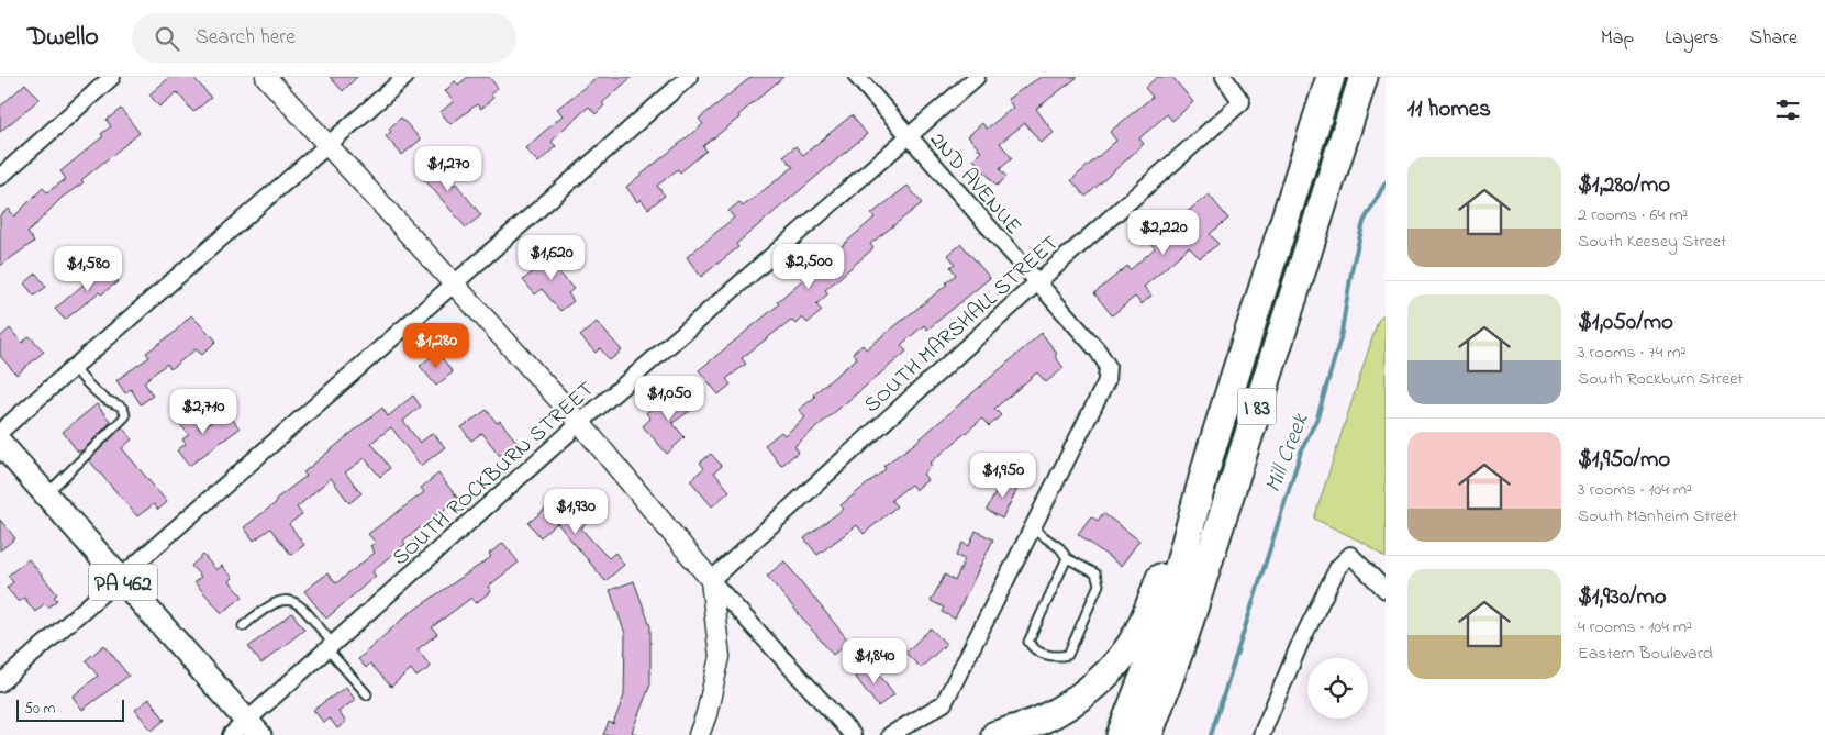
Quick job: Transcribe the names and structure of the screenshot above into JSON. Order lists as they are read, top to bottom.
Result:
{
  "streets": {
    "highway": ["I 83"],
    "main road": ["PA 462"],
    "street": ["2ND AVENUE", "SOUTH MARSHALL STREET", "SOUTH ROCKBURN STREET"]
  },
  "crossings": [
    ["2ND AVENUE", "SOUTH MARSHALL STREET"],
    ["2ND AVENUE", "SOUTH ROCKBURN STREET"],
    ["SOUTH ROCKBURN STREET", "PA 462"]
  ],
  "water": ["Mill Creek"],
  "scale_bar": "50 m",
  "page": {
    "header": "Dwello",
    "search": "Search here",
    "nav": ["Map", "Layers", "Share"],
    "heading": "11 homes",
    "list": [
      {
        "name": "$1,280/mo",
        "note": "2 rooms · 64 m² · South Keesey Street"
      },
      {
        "name": "$1,050/mo",
        "note": "3 rooms · 74 m² · South Rockburn Street"
      },
      {
        "name": "$1,950/mo",
        "note": "3 rooms · 104 m² · South Manheim Street"
      },
      {
        "name": "$1,930/mo",
        "note": "4 rooms · 104 m² · Eastern Boulevard"
      }
    ],
    "price": [
      "$1,270",
      "$2,220",
      "$1,620",
      "$2,500",
      "$1,580",
      "$1,280",
      "$1,050",
      "$2,710",
      "$1,950",
      "$1,930",
      "$1,840"
    ],
    "scale": "50 m"
  }
}
